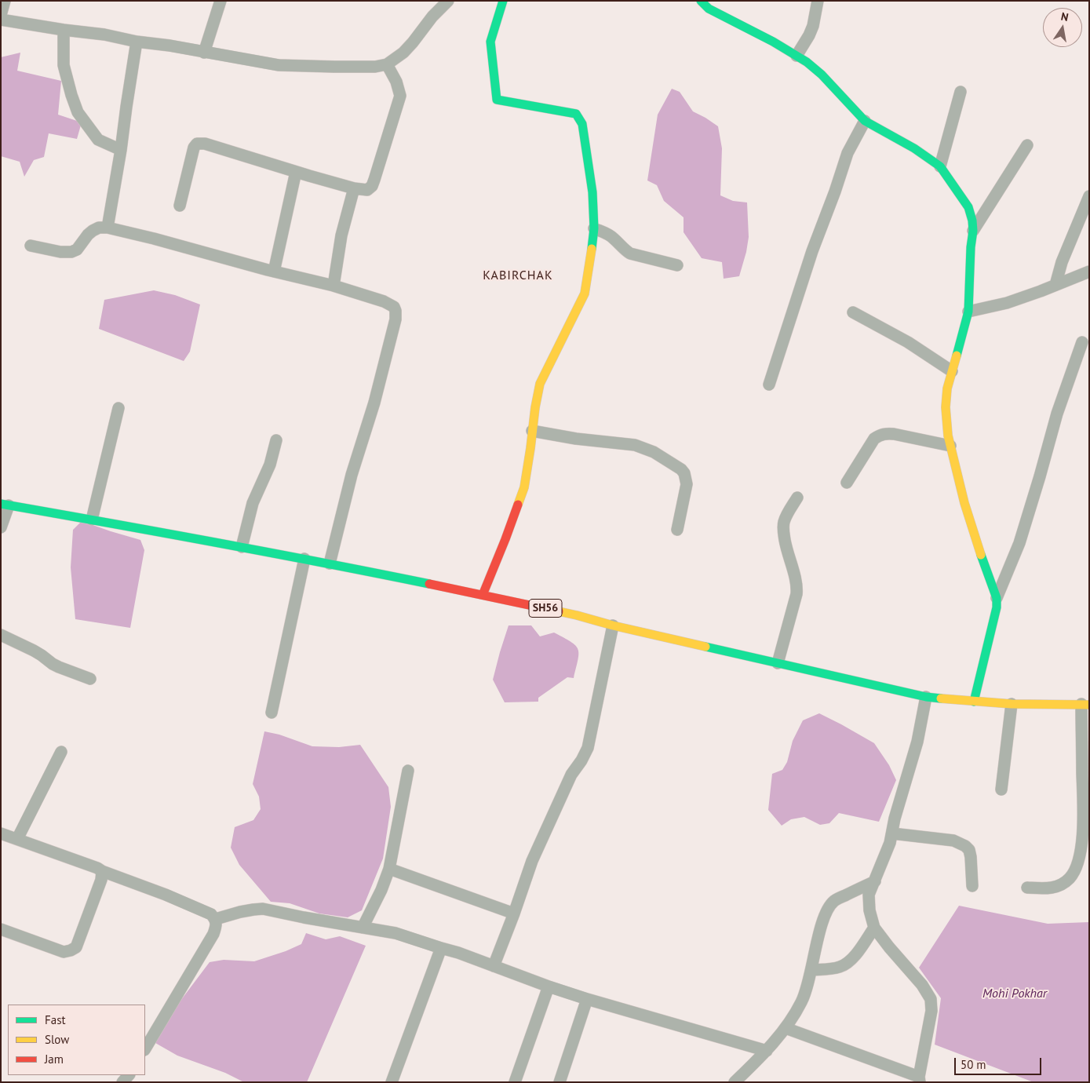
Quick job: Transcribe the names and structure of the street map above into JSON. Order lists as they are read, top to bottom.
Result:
{
  "streets": {
    "street": ["SH56"]
  },
  "districts": ["KABIRCHAK"],
  "water": ["Mohi Pokhar"],
  "legend": ["Fast", "Slow", "Jam"],
  "scale_bar": "50 m",
  "north": "top"
}
